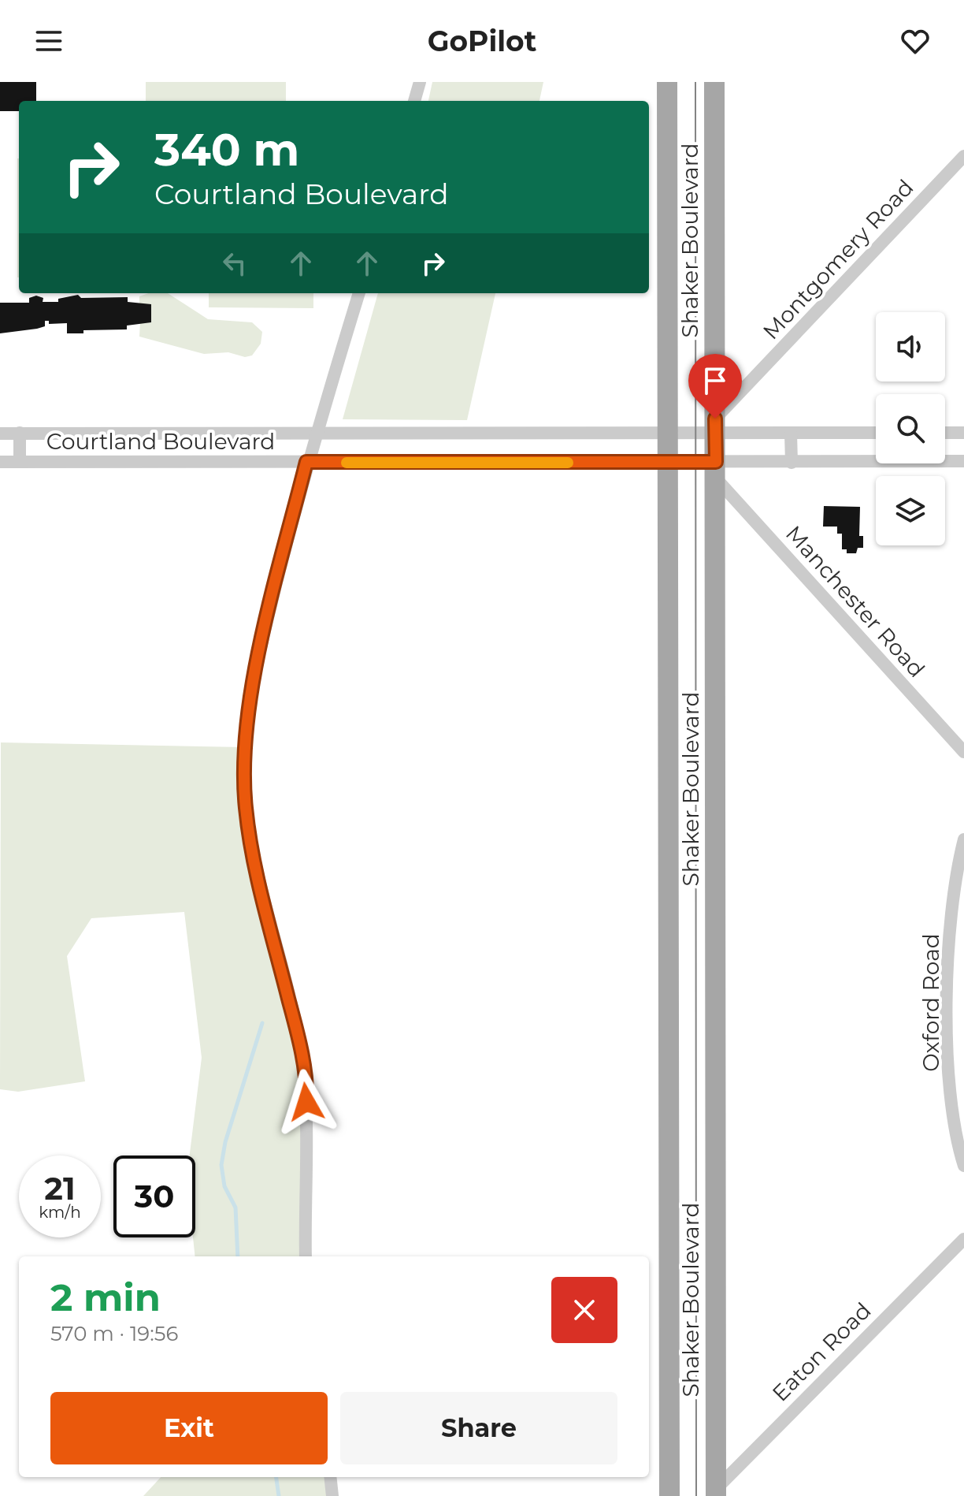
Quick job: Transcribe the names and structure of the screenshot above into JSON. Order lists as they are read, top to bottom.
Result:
{
  "streets": {
    "main road": ["Shaker Boulevard"],
    "street": [
      "Montgomery Road",
      "Courtland Boulevard",
      "Manchester Road",
      "Oxford Road",
      "Eaton Road"
    ]
  },
  "crossings": [
    ["Shaker Boulevard", "Montgomery Road"],
    ["Shaker Boulevard", "Courtland Boulevard"],
    ["Shaker Boulevard", "Manchester Road"],
    ["Shaker Boulevard", "Eaton Road"],
    ["Montgomery Road", "Courtland Boulevard"],
    ["Courtland Boulevard", "Manchester Road"]
  ],
  "page": {
    "header": "GoPilot",
    "turn": ["340 m", "Courtland Boulevard"],
    "speed": "21 km/h",
    "limit": "30",
    "heading": ["2 min", "570 m · 19:56"],
    "buttons": ["Exit", "Share"]
  }
}
